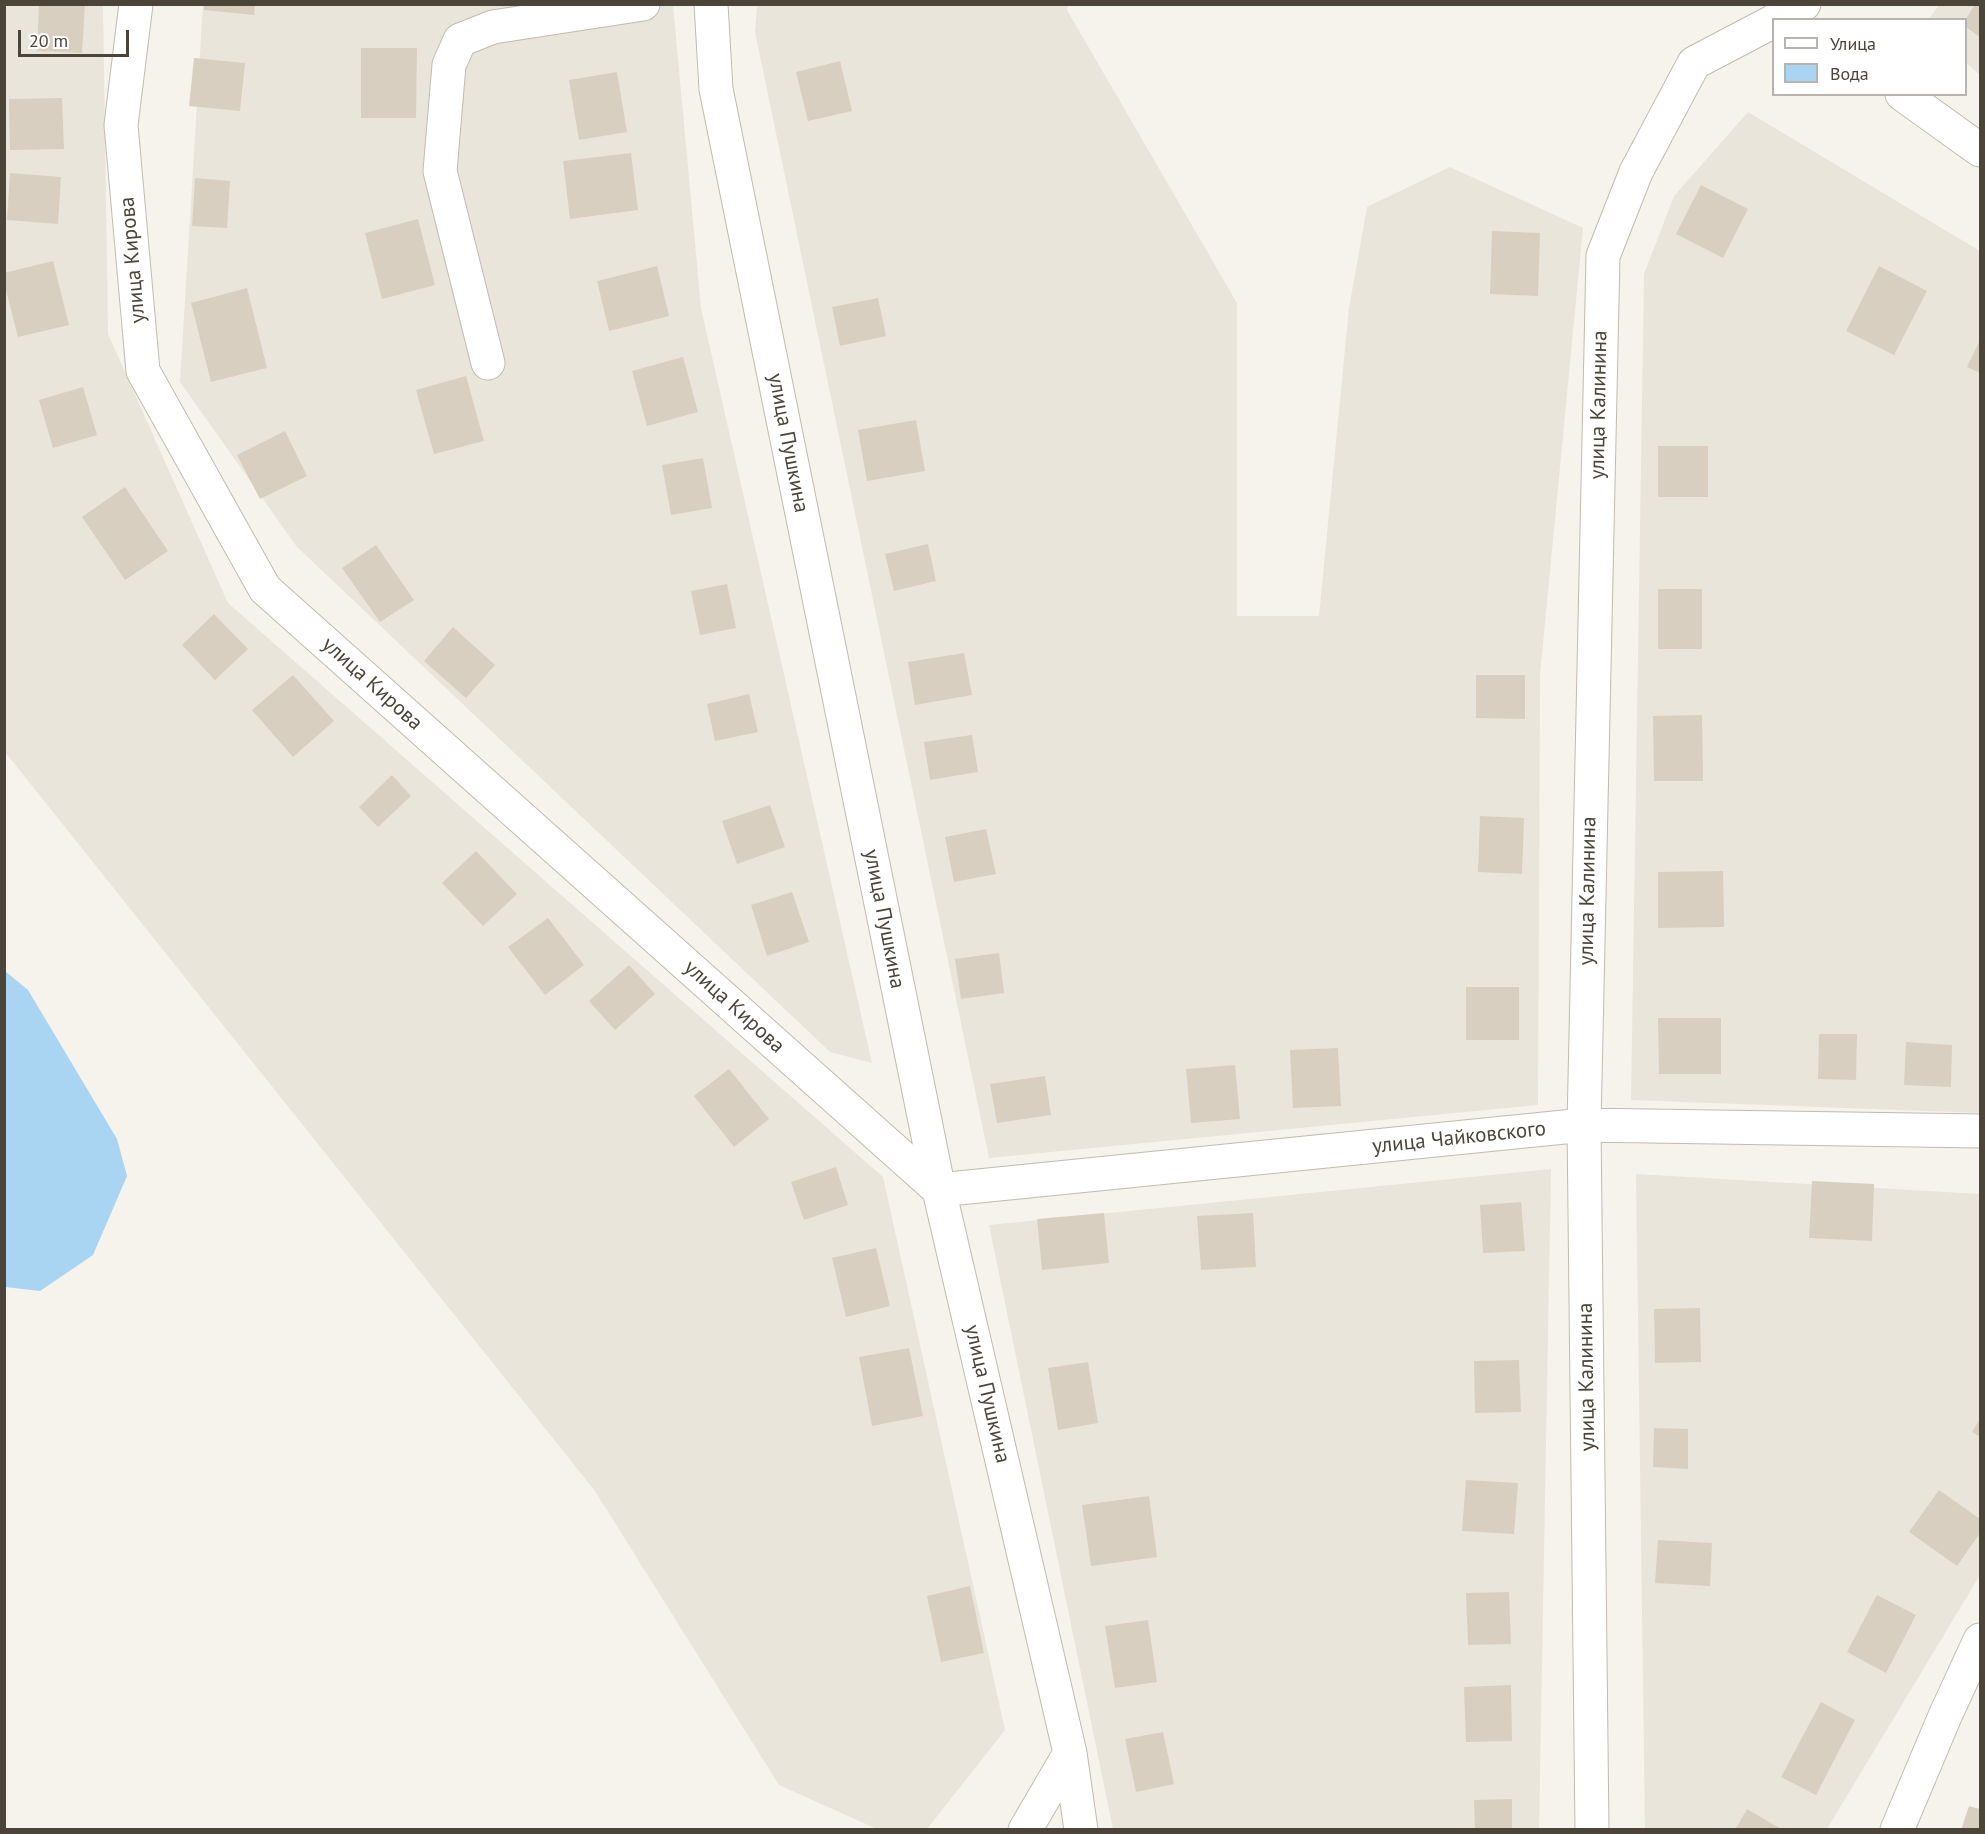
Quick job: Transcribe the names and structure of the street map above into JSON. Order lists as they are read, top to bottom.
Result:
{
  "streets": {
    "street": [
      "улица Кирова",
      "улица Калинина",
      "улица Пушкина",
      "улица Чайковского"
    ]
  },
  "crossings": [
    ["улица Кирова", "улица Пушкина"],
    ["улица Кирова", "улица Чайковского"],
    ["улица Калинина", "улица Чайковского"],
    ["улица Пушкина", "улица Чайковского"]
  ],
  "legend": ["Улица", "Вода"],
  "scale_bar": "20 m"
}
